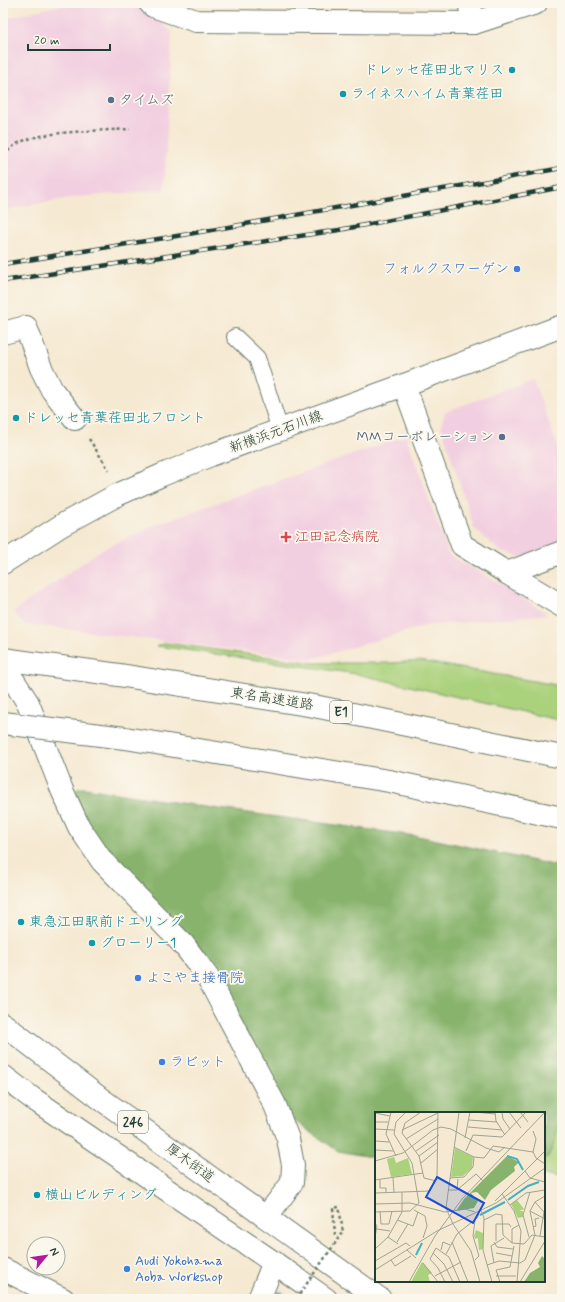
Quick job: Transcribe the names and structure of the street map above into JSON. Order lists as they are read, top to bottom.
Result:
{
  "streets": {
    "main road": [
      "新横浜元石川線",
      "東名高速道路",
      "E1",
      "246",
      "厚木街道"
    ]
  },
  "places": {
    "other": [
      "ドレッセ荏田北マリス",
      "ライネスハイム青葉荏田",
      "タイムズ",
      "フォルクスワーゲン",
      "ドレッセ青葉荏田北フロント",
      "MMコーポレーション",
      "東急江田駅前ドエリング",
      "グローリー1",
      "よこやま接骨院",
      "ラビット",
      "横山ビルディング",
      "Audi Yokohama Aoba Workshop"
    ],
    "health": ["江田記念病院"]
  },
  "scale_bar": "20 m",
  "north": "top right"
}
